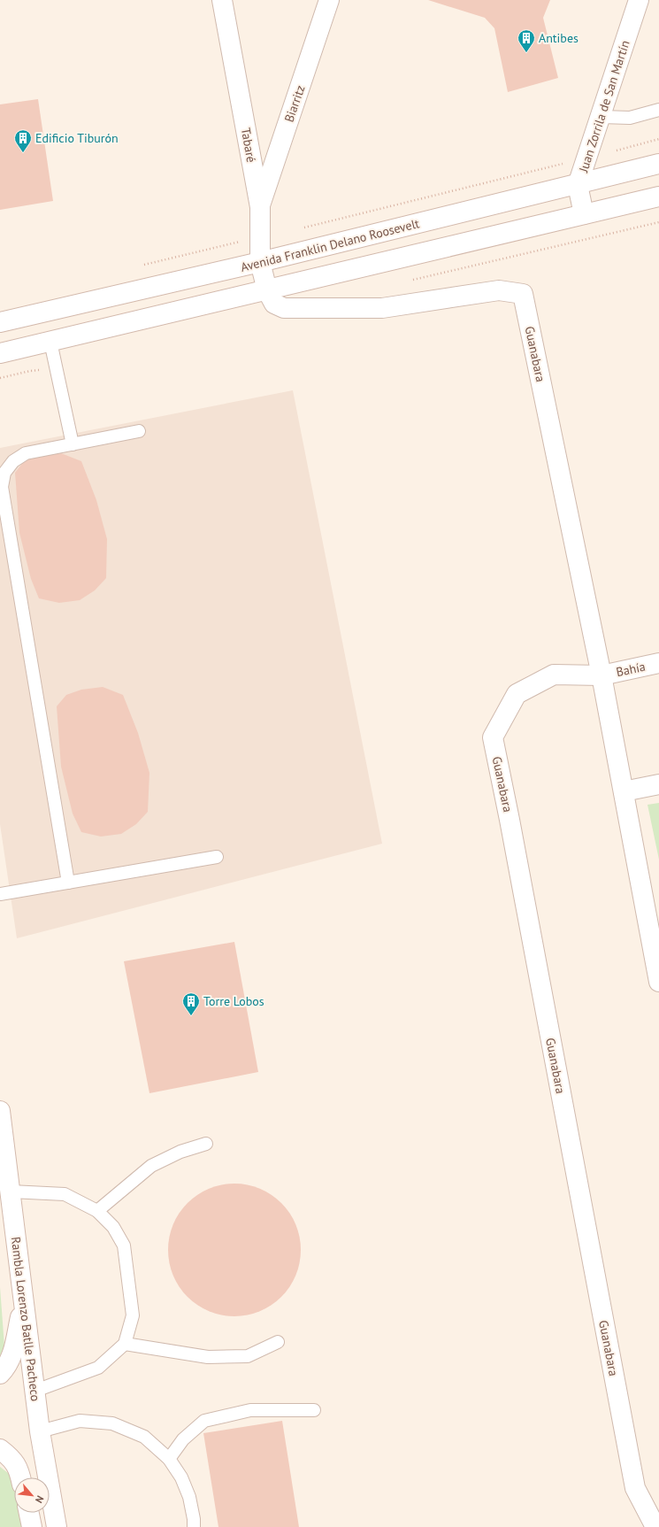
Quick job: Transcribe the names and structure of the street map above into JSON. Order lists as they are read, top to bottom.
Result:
{
  "streets": {
    "street": [
      "Biarritz",
      "Juan Zorrila de San Martín",
      "Tabaré",
      "Avenida Franklin Delano Roosevelt",
      "Guanabara",
      "Bahía",
      "Rambla Lorenzo Batlle Pacheco"
    ]
  },
  "crossings": [
    ["Biarritz", "Tabaré"],
    ["Juan Zorrila de San Martín", "Avenida Franklin Delano Roosevelt"],
    ["Tabaré", "Avenida Franklin Delano Roosevelt"],
    ["Tabaré", "Guanabara"],
    ["Guanabara", "Bahía"]
  ],
  "places": {
    "building": ["Antibes", "Edificio Tiburón", "Torre Lobos"]
  },
  "north": "bottom right"
}
